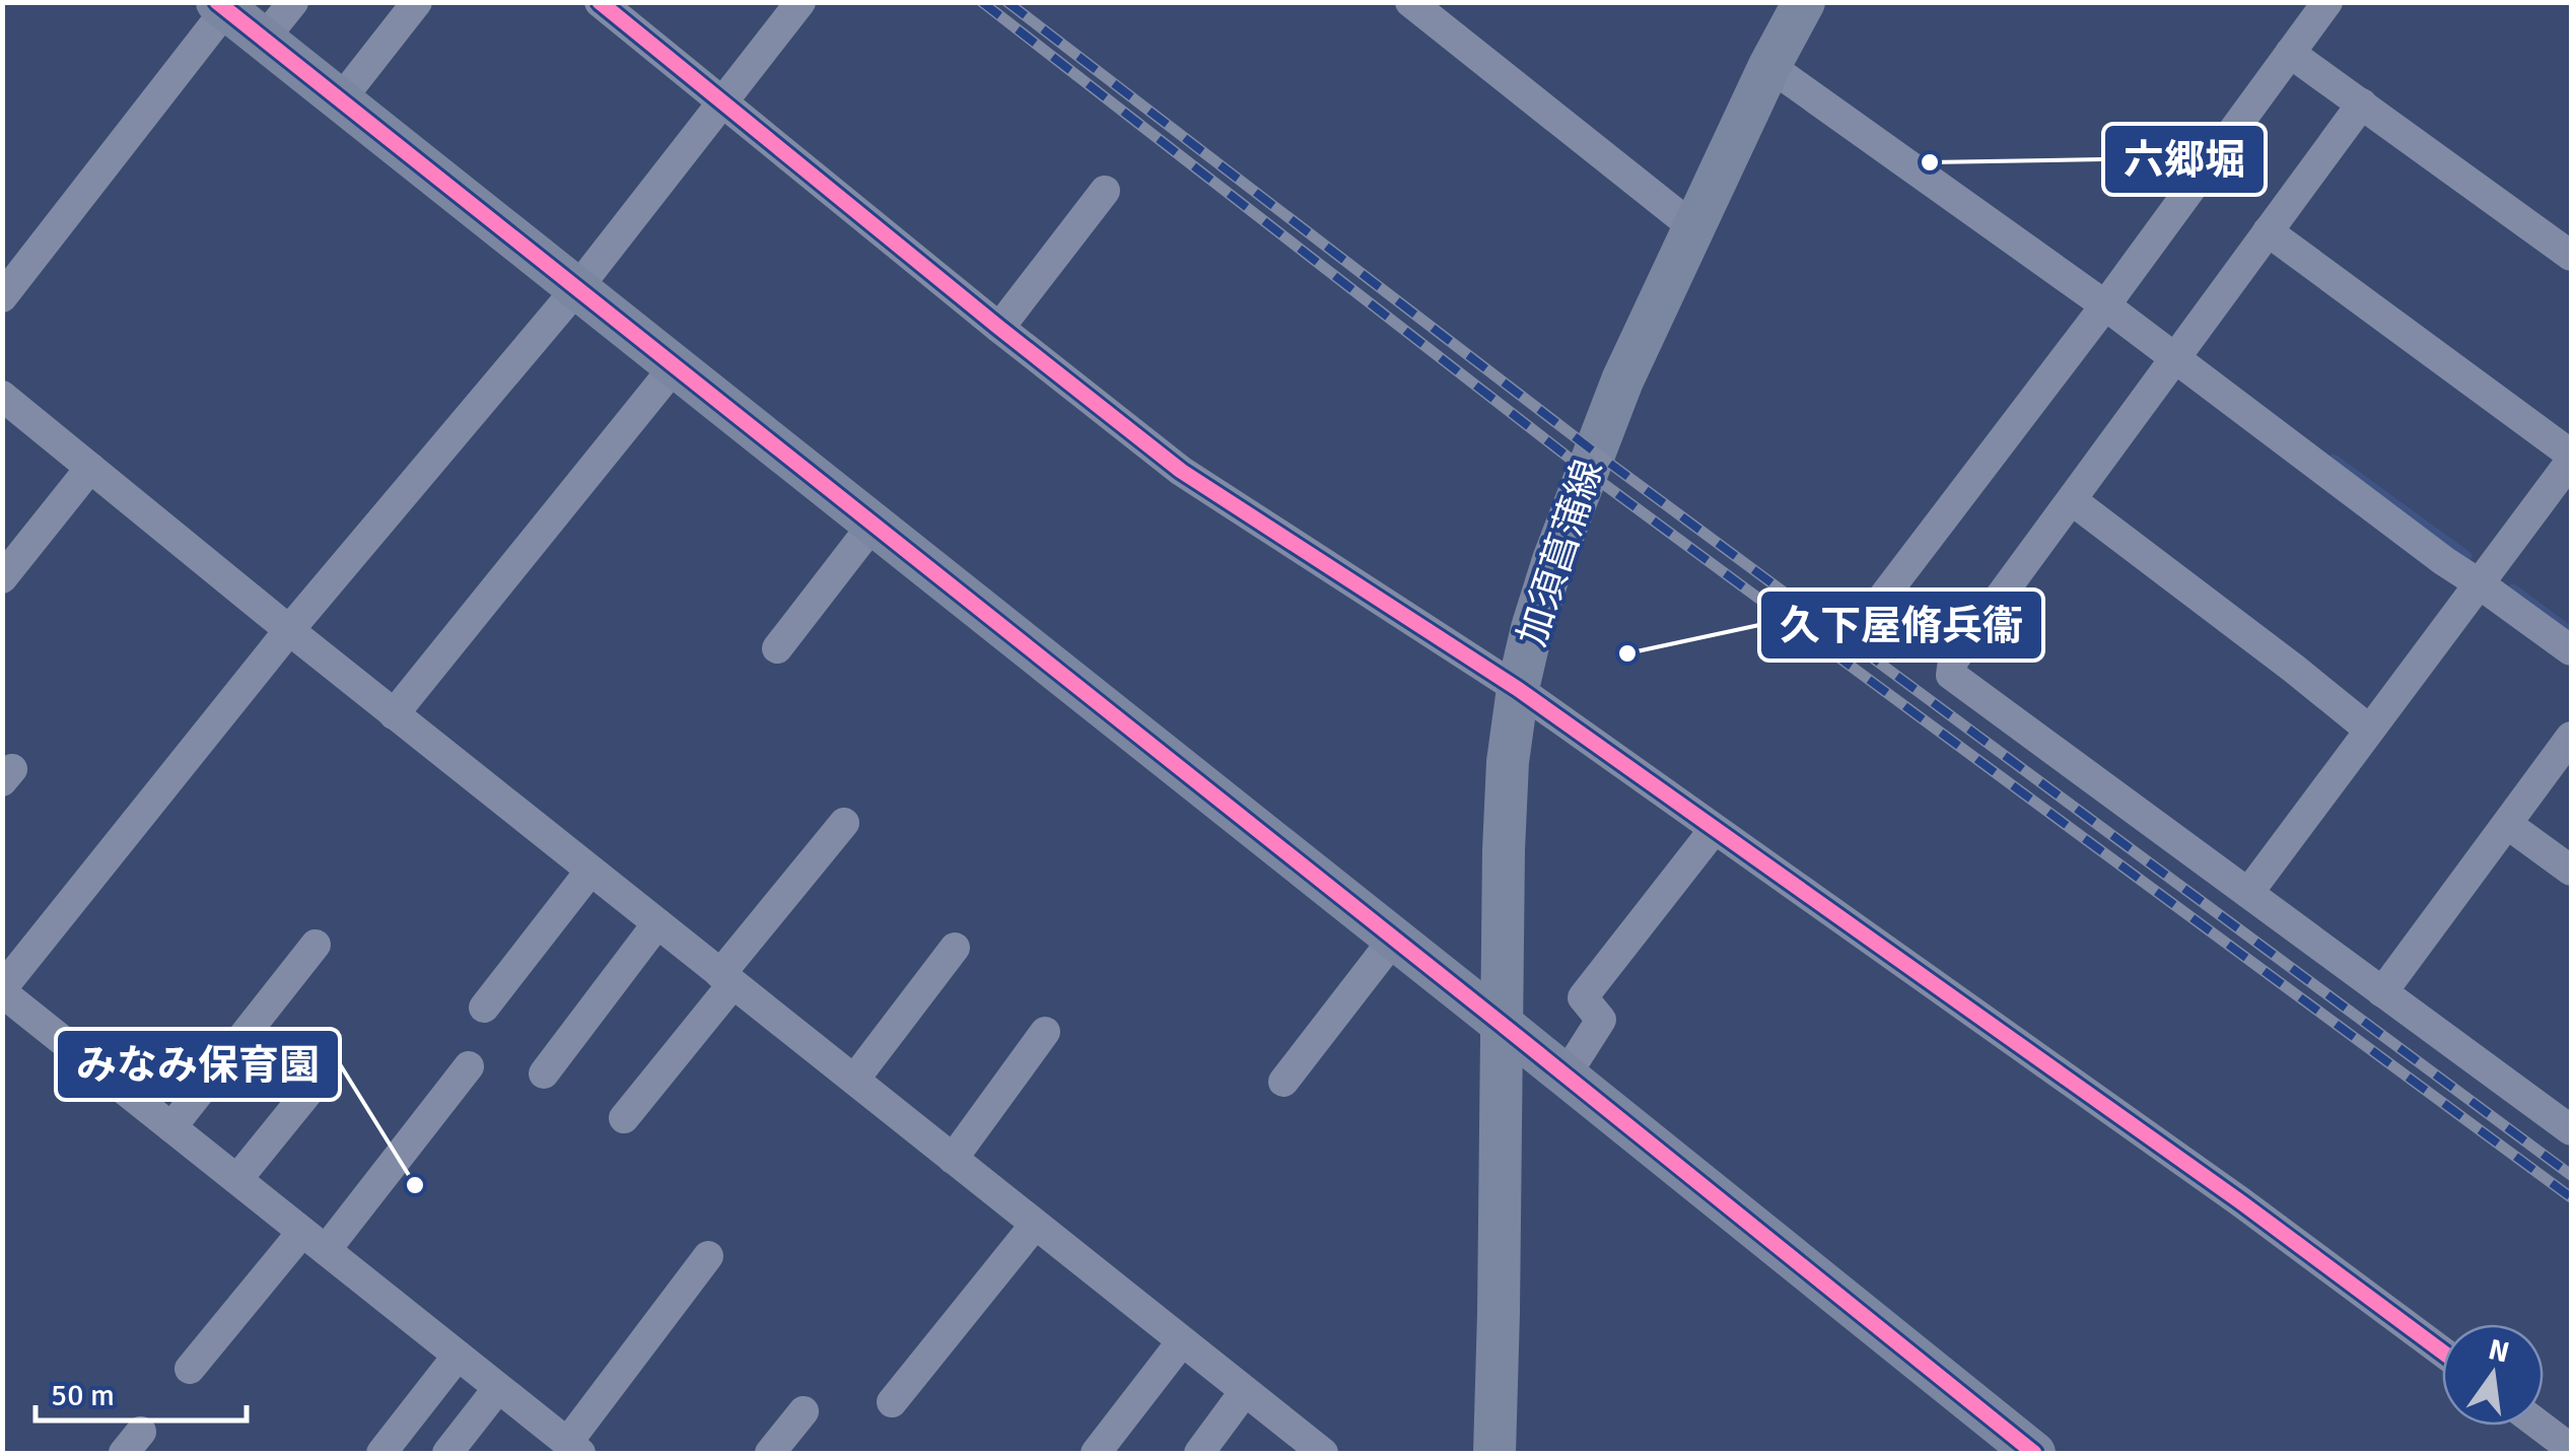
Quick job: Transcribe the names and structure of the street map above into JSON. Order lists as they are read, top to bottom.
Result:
{
  "streets": {
    "street": ["加須菖蒲線"]
  },
  "places": ["六郷堀", "久下屋脩兵衞", "みなみ保育園"],
  "scale_bar": "50 m",
  "north": "top"
}
